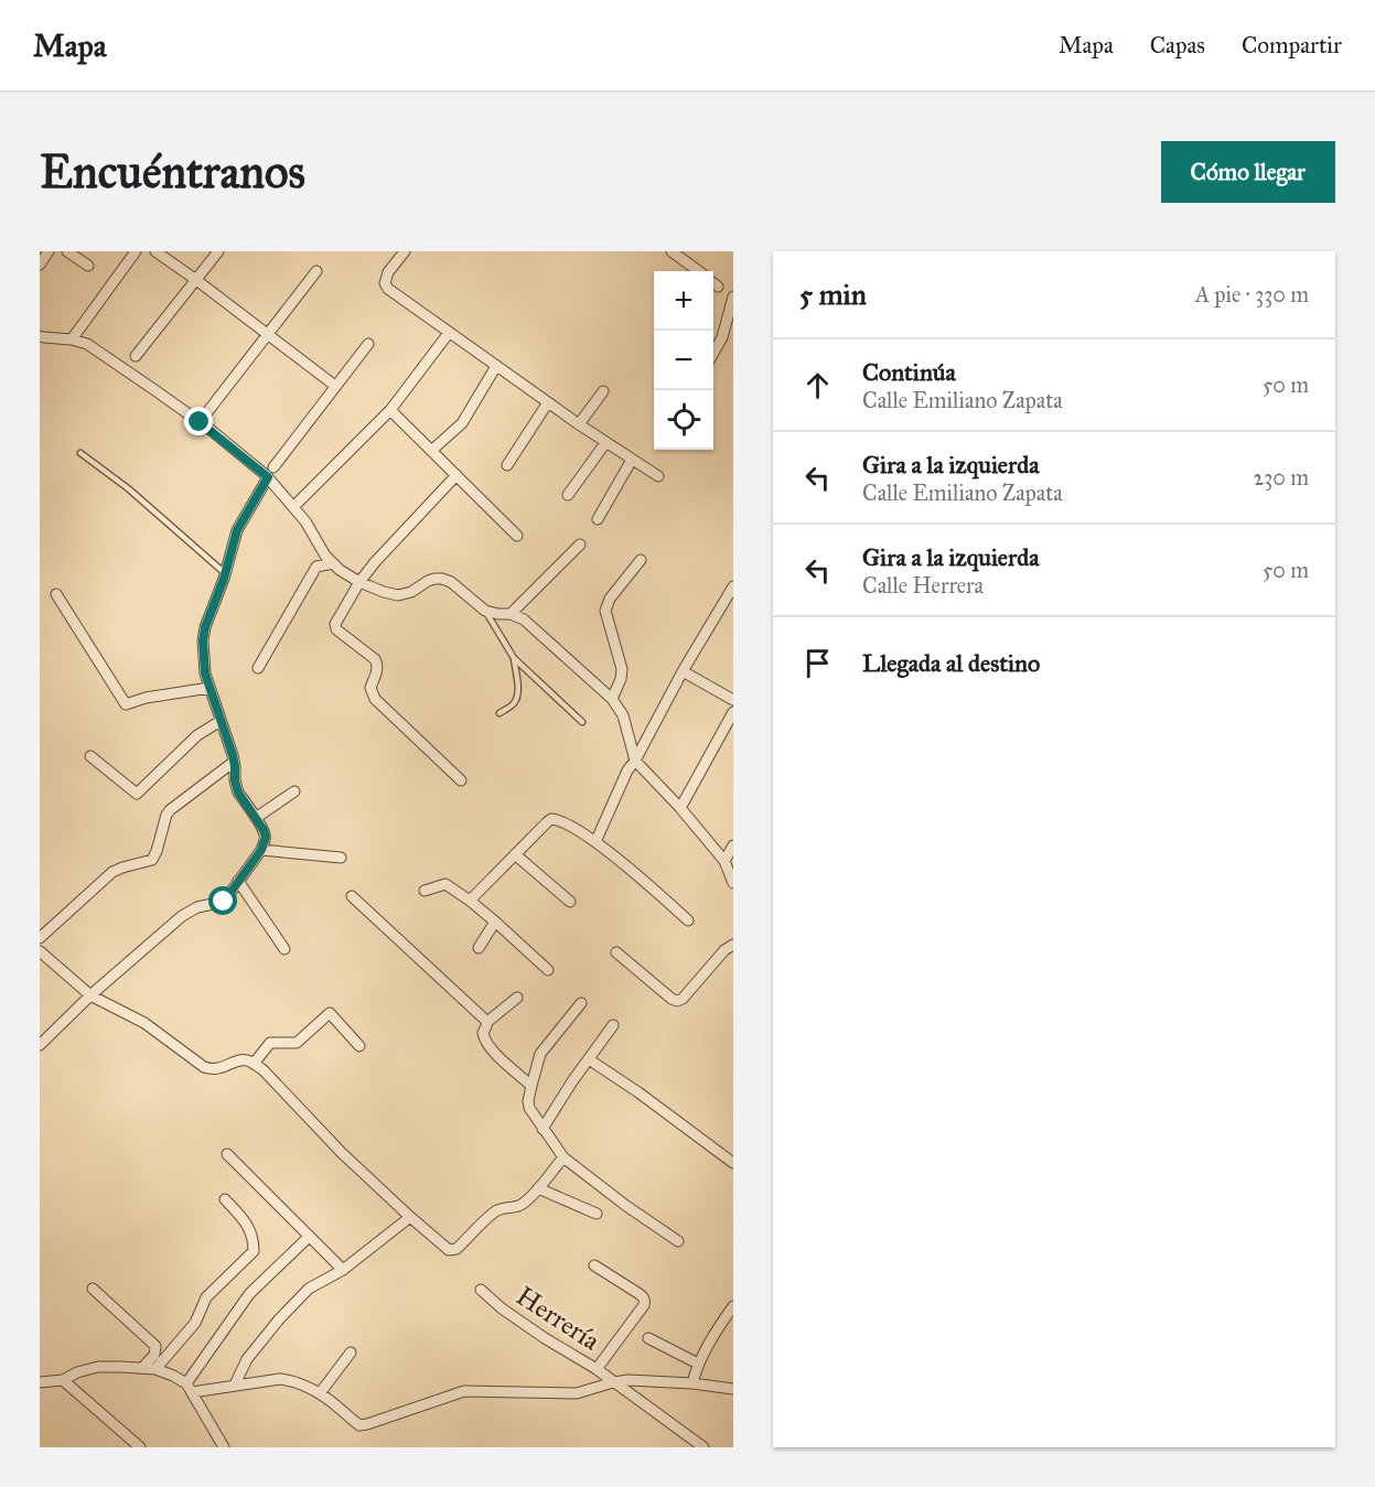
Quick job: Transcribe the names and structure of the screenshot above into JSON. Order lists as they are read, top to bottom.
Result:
{
  "streets": {
    "street": ["Herrería"]
  },
  "page": {
    "header": "Mapa",
    "nav": ["Mapa", "Capas", "Compartir"],
    "buttons": "Cómo llegar",
    "title": "Encuéntranos",
    "heading": ["5 min", "A pie · 330 m"],
    "map_buttons": ["+", "−"],
    "list": [
      ["Continúa", "Calle Emiliano Zapata", "50 m"],
      ["Gira a la izquierda", "Calle Emiliano Zapata", "230 m"],
      ["Gira a la izquierda", "Calle Herrera", "50 m"],
      "Llegada al destino"
    ]
  }
}
